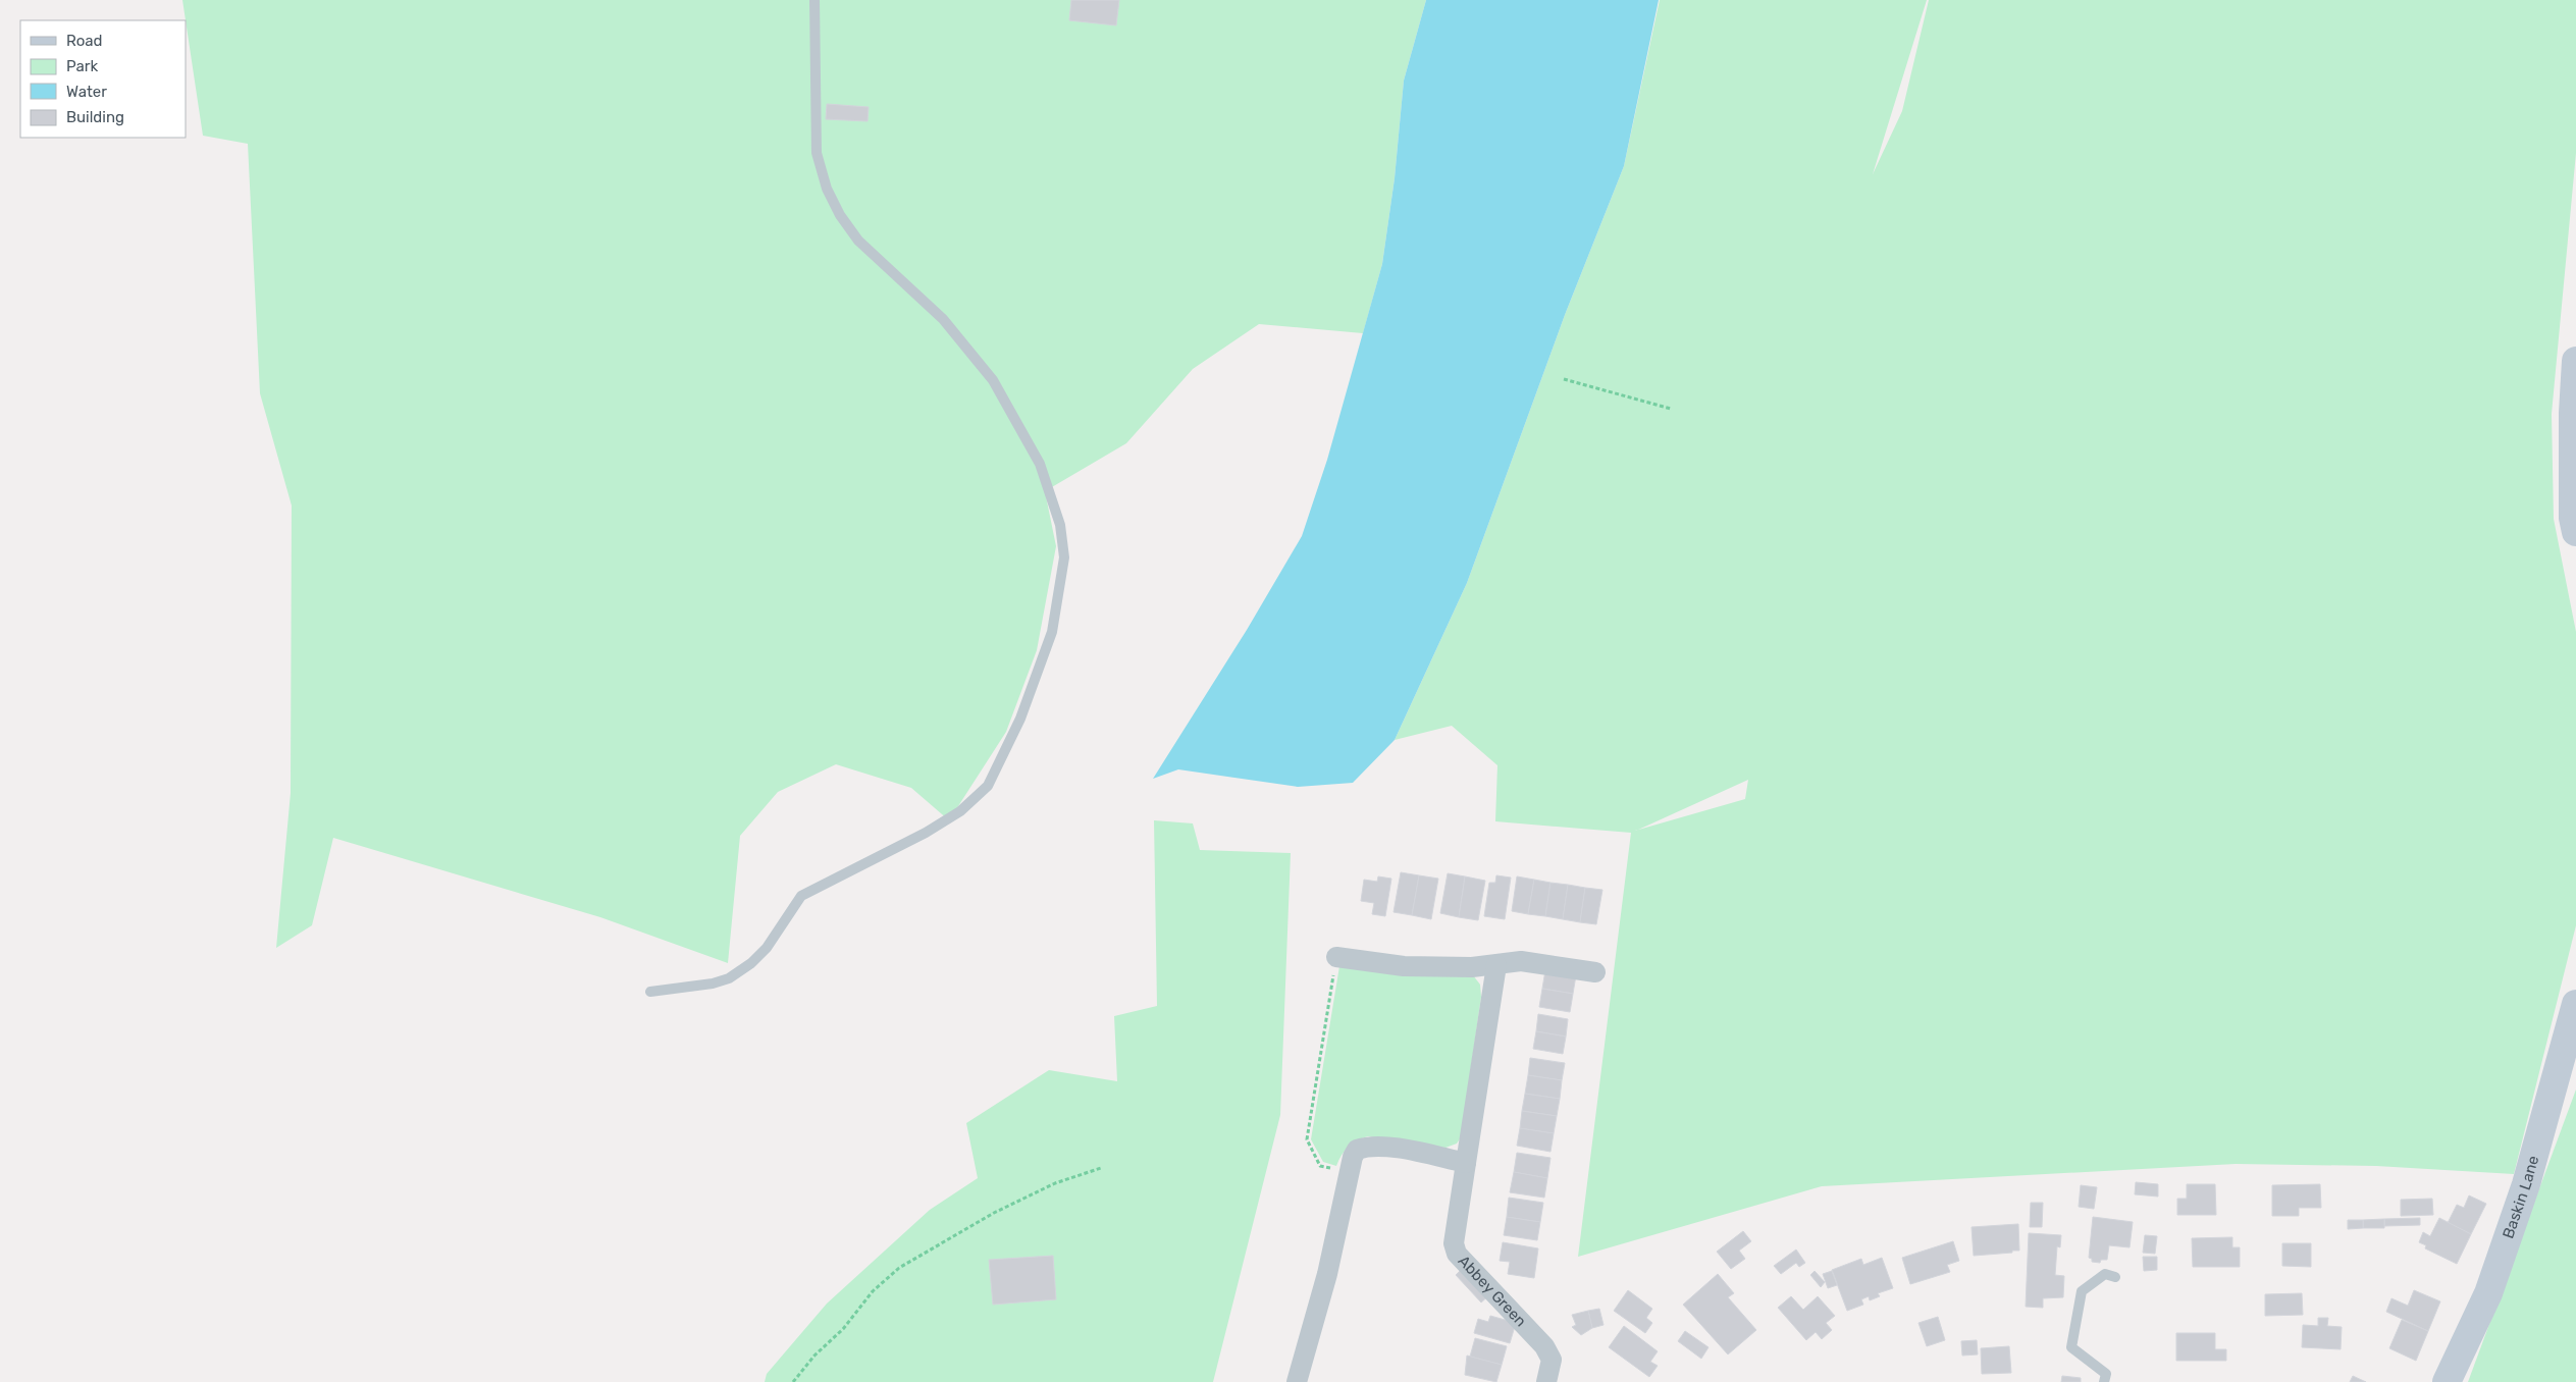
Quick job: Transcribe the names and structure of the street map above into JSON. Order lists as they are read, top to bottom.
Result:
{
  "streets": {
    "street": ["Baskin Lane", "Abbey Green"]
  },
  "legend": [
    "Road",
    "Park",
    "Water",
    "Building"
  ]
}
